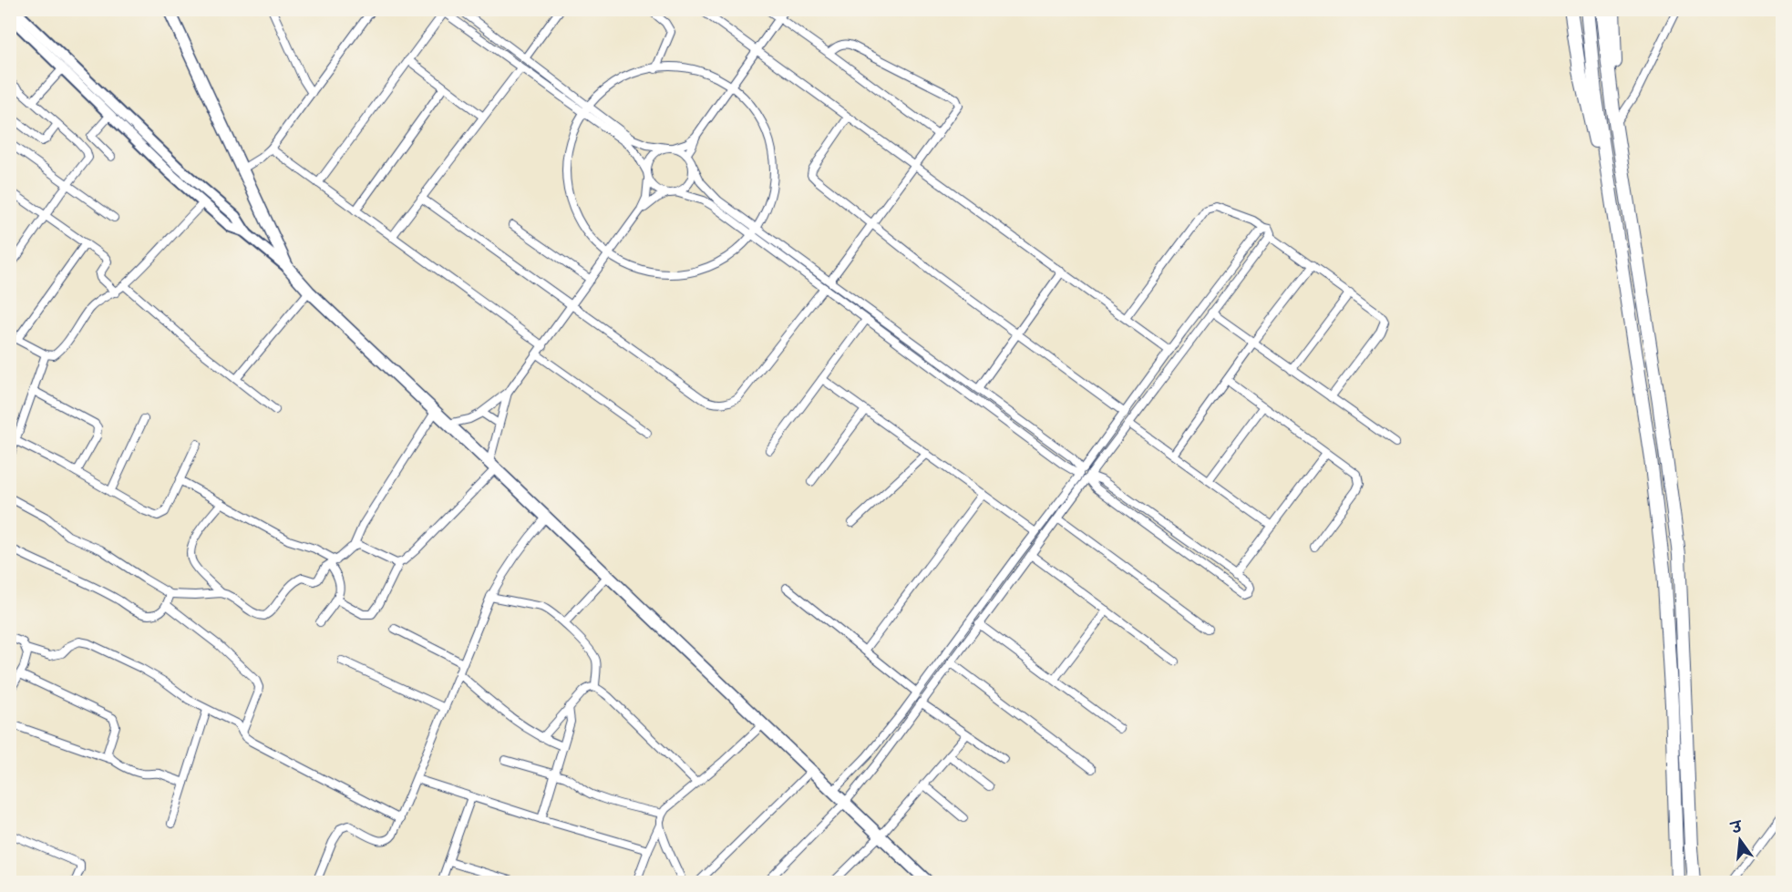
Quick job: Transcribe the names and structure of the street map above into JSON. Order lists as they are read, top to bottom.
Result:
{
  "north": "top"
}
